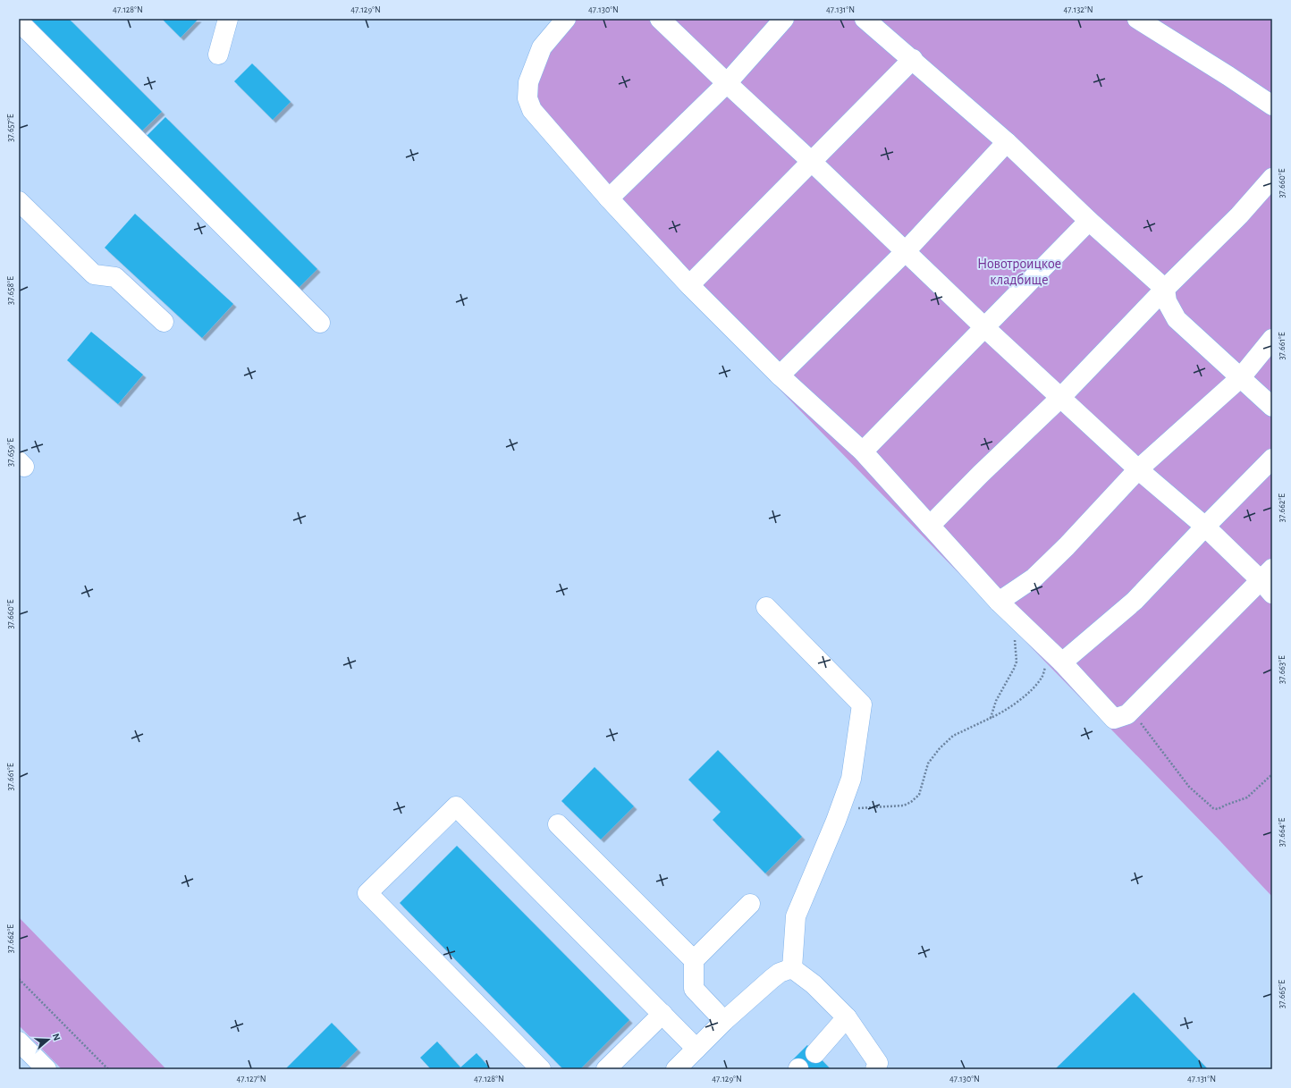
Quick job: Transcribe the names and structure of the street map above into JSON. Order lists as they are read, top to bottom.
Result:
{
  "parks": ["Новотроицкое кладбище"],
  "north": "right",
  "coordinates": [
    "47.128°N",
    "47.129°N",
    "47.130°N",
    "47.131°N",
    "47.132°N",
    "37.657°E",
    "37.660°E",
    "37.658°E",
    "37.661°E",
    "37.659°E",
    "37.662°E",
    "37.663°E",
    "37.664°E",
    "37.665°E",
    "47.127°N"
  ]
}
